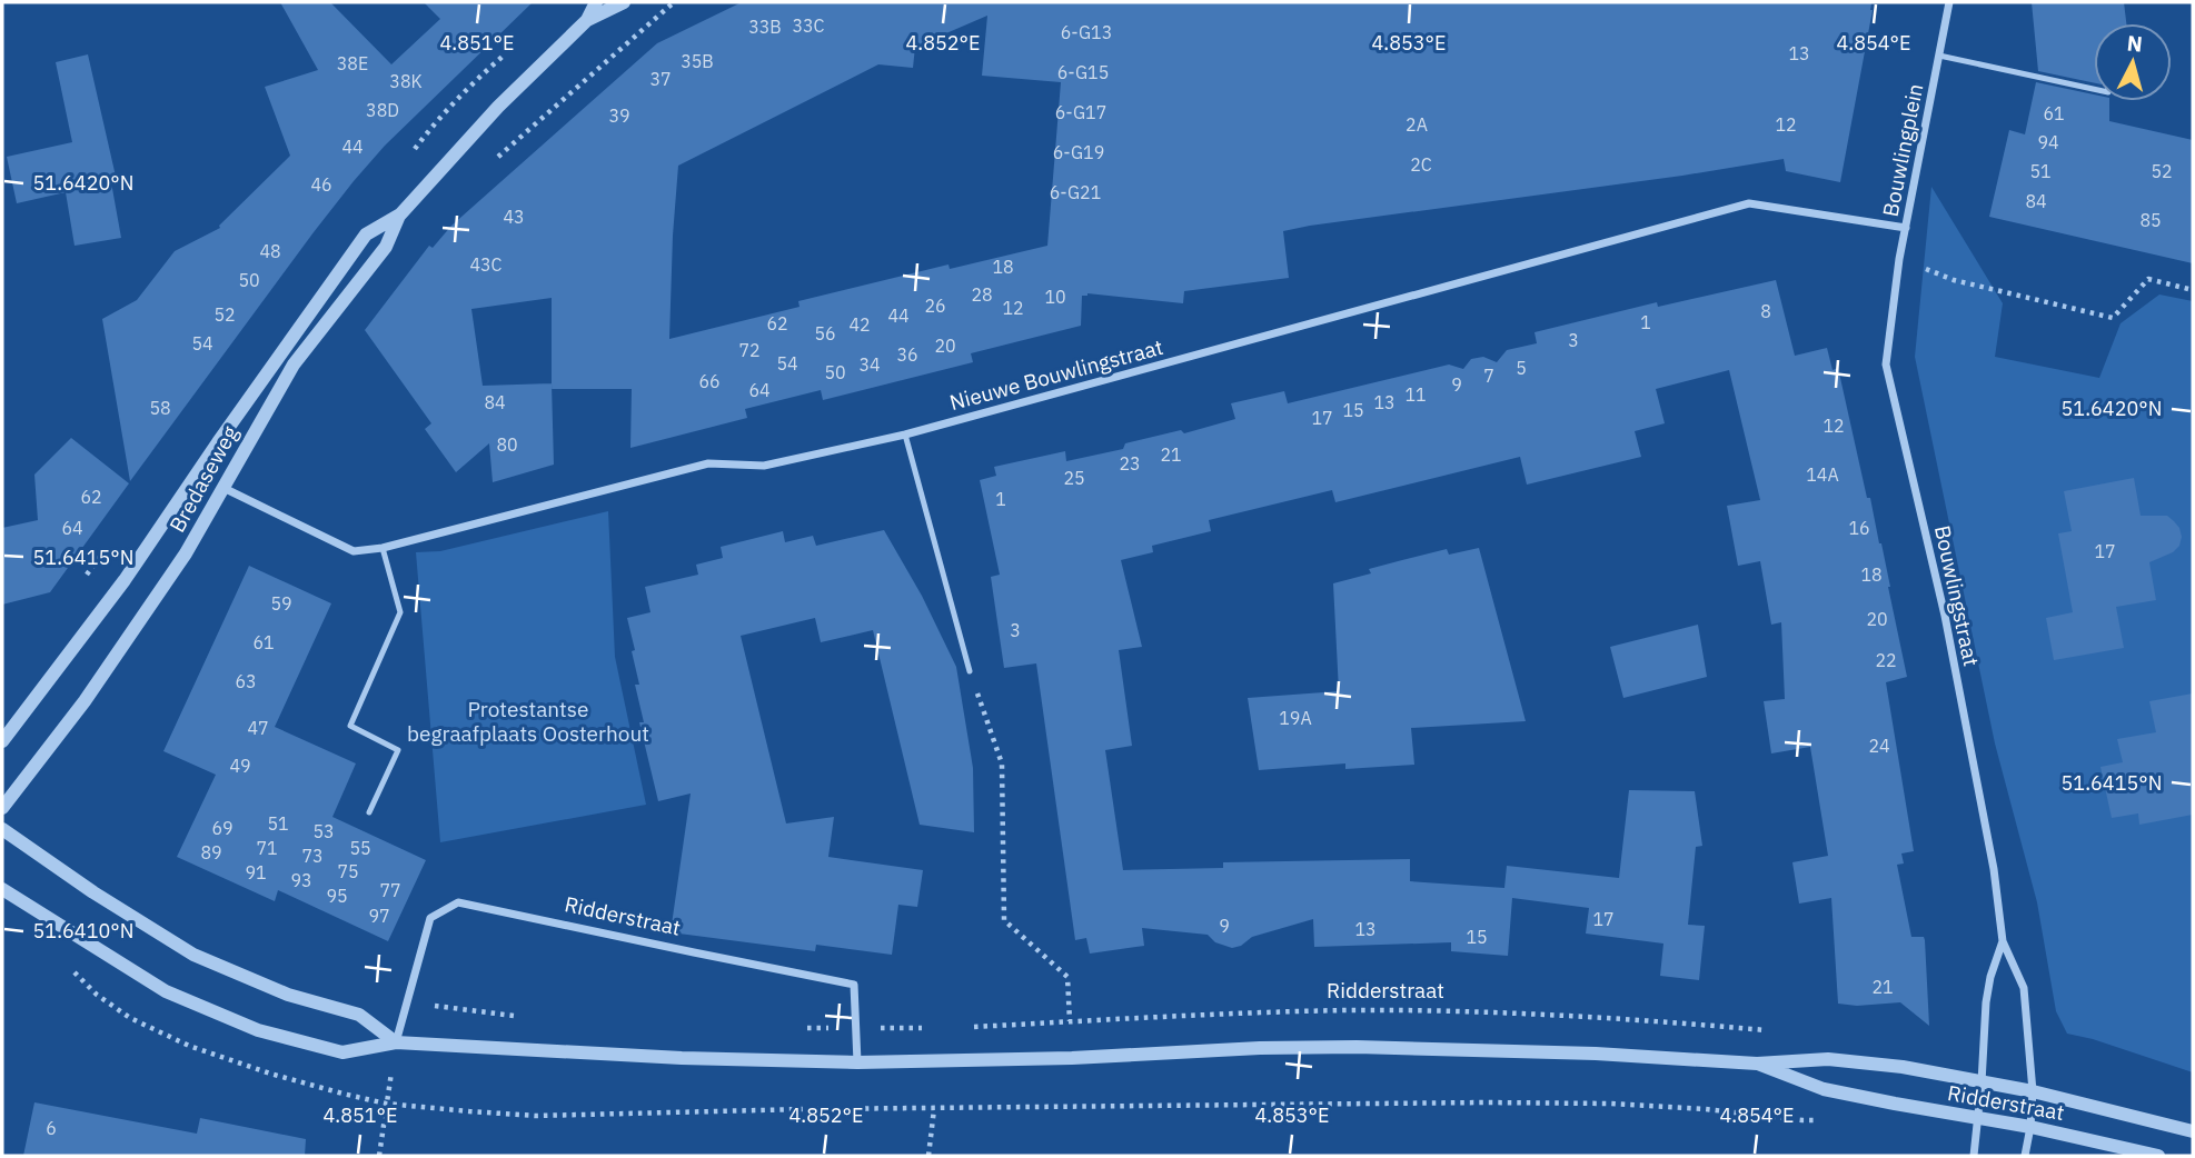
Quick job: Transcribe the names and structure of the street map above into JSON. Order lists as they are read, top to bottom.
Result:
{
  "streets": {
    "street": [
      "Bouwlingplein",
      "Nieuwe Bouwlingstraat",
      "Bredaseweg",
      "Bouwlingstraat",
      "Ridderstraat"
    ]
  },
  "crossings": [
    ["Bouwlingplein", "Nieuwe Bouwlingstraat"],
    ["Bouwlingplein", "Bouwlingstraat"],
    ["Nieuwe Bouwlingstraat", "Bredaseweg"],
    ["Bouwlingstraat", "Ridderstraat"]
  ],
  "parks": ["Protestantse begraafplaats Oosterhout"],
  "house_numbers": [
    "33C",
    "33B",
    "6-G13",
    "13",
    "35B",
    "38E",
    "6-G15",
    "37",
    "38K",
    "38D",
    "6-G17",
    "61",
    "39",
    "2A",
    "12",
    "94",
    "44",
    "6-G19",
    "2C",
    "51",
    "52",
    "46",
    "6-G21",
    "84",
    "43",
    "85",
    "48",
    "43C",
    "18",
    "50",
    "28",
    "10",
    "26",
    "12",
    "8",
    "52",
    "44",
    "1",
    "62",
    "42",
    "56",
    "3",
    "54",
    "20",
    "72",
    "36",
    "54",
    "34",
    "5",
    "50",
    "7",
    "66",
    "9",
    "64",
    "11",
    "84",
    "13",
    "58",
    "15",
    "17",
    "12",
    "80",
    "21",
    "23",
    "14A",
    "25",
    "62",
    "1",
    "64",
    "16",
    "17",
    "18",
    "59",
    "20",
    "3",
    "61",
    "22",
    "63",
    "19A",
    "47",
    "24",
    "49",
    "51",
    "69",
    "53",
    "71",
    "55",
    "89",
    "73",
    "75",
    "91",
    "93",
    "77",
    "95",
    "97",
    "17",
    "9",
    "13",
    "15",
    "21",
    "6"
  ],
  "north": "top",
  "coordinates": [
    "4.851°E",
    "4.852°E",
    "4.853°E",
    "4.854°E",
    "51.6420°N",
    "51.6415°N",
    "51.6410°N"
  ]
}
